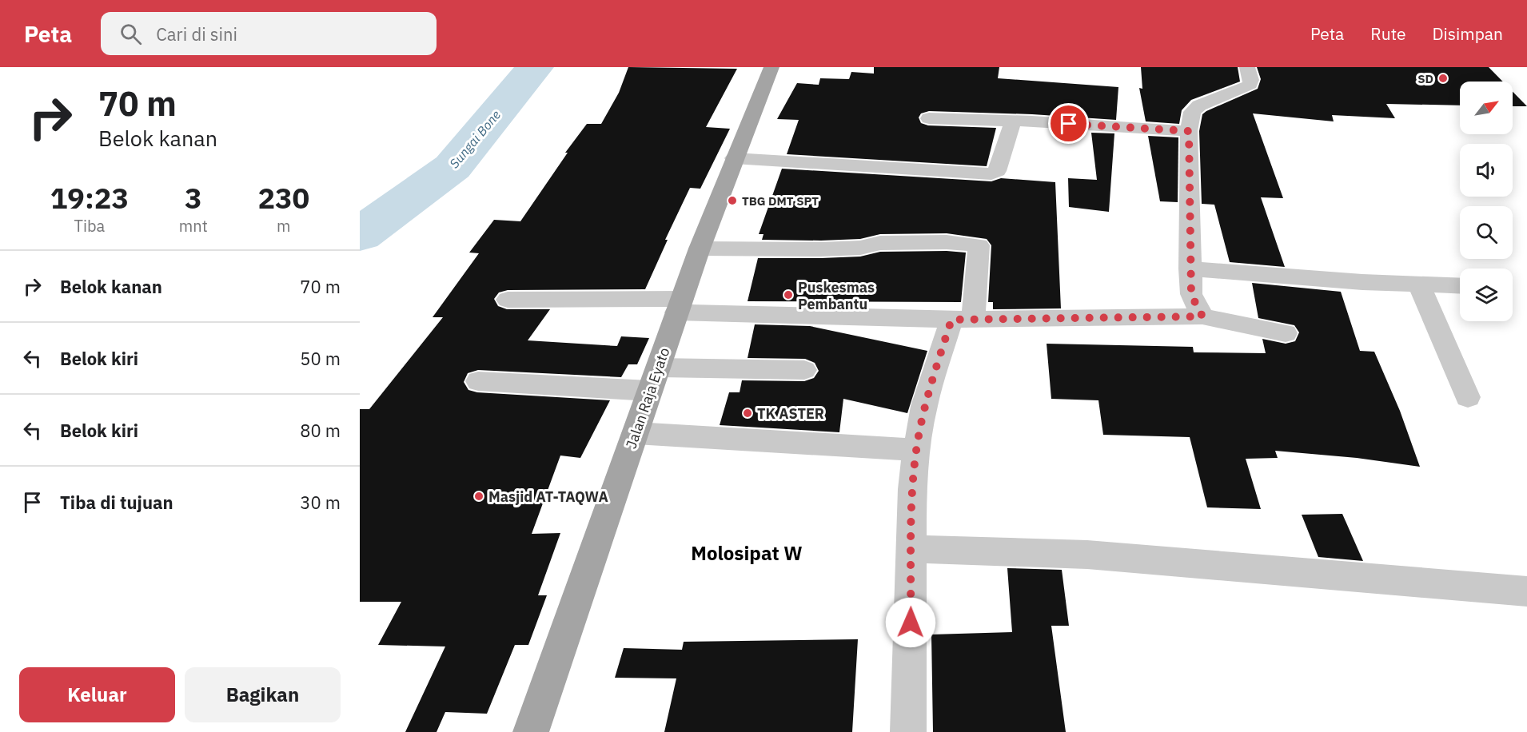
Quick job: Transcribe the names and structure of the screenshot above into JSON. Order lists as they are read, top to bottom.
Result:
{
  "streets": {
    "main road": ["Jalan Raja Eyato"]
  },
  "districts": ["Molosipat W"],
  "water": ["Sungai Bone"],
  "places": [
    "SD",
    "TBG DMT SPT",
    "Puskesmas Pembantu",
    "TK ASTER",
    "Masjid AT-TAQWA"
  ],
  "north": "top right",
  "page": {
    "header": "Peta",
    "search": "Cari di sini",
    "nav": ["Peta", "Rute", "Disimpan"],
    "turn": ["70 m", "Belok kanan"],
    "eta": [
      "19:23",
      "Tiba",
      "3",
      "mnt",
      "230",
      "m"
    ],
    "list": [
      {
        "name": "Belok kanan",
        "value": "70 m"
      },
      {
        "name": "Belok kiri",
        "value": "50 m"
      },
      {
        "name": "Belok kiri",
        "value": "80 m"
      },
      {
        "name": "Tiba di tujuan",
        "value": "30 m"
      }
    ],
    "buttons": ["Keluar", "Bagikan"]
  }
}
